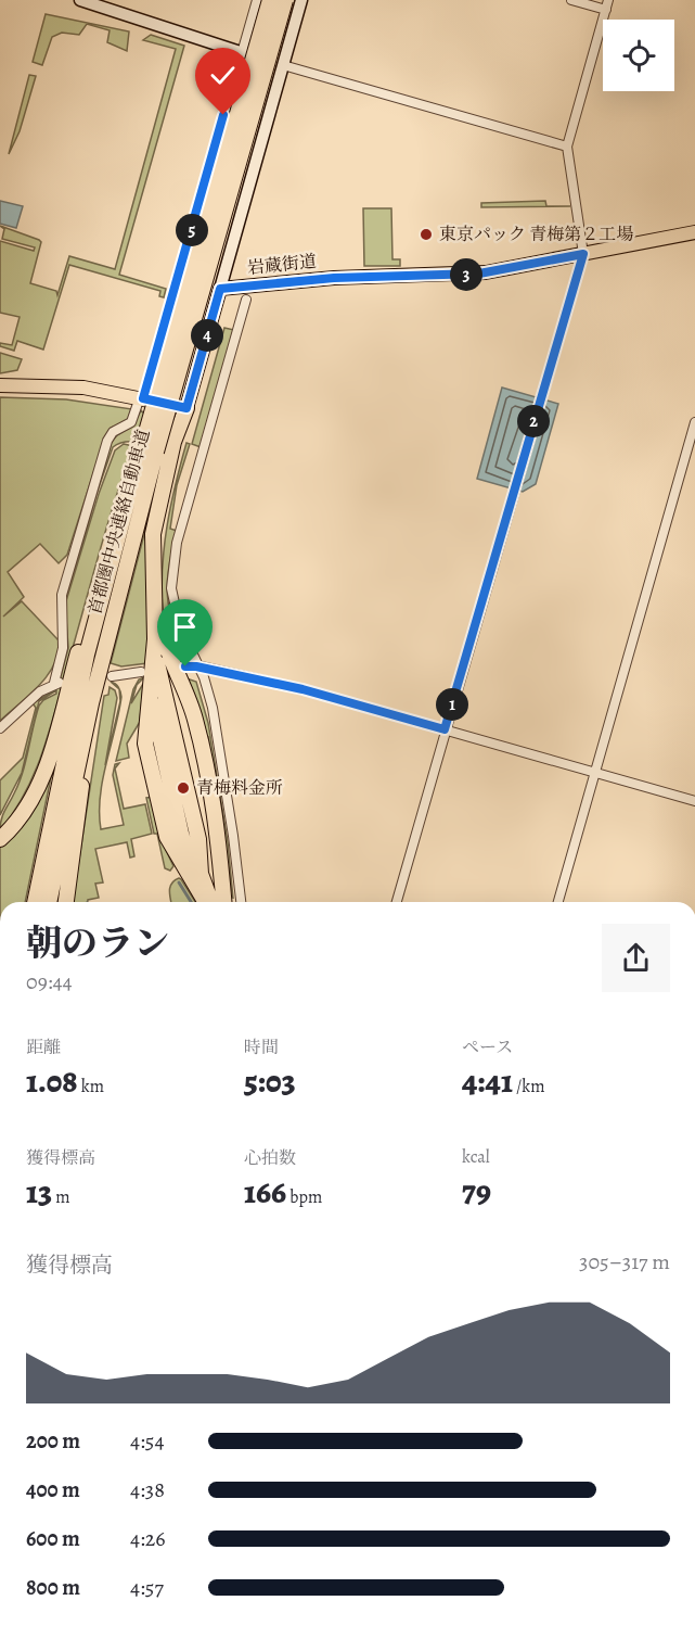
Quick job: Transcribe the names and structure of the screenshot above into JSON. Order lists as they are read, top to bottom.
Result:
{
  "streets": {
    "highway": ["首都圏中央連絡自動車道"],
    "main road": ["岩蔵街道"]
  },
  "places": ["東京パック 青梅第２工場", "青梅料金所"],
  "page": {
    "pins": [
      "5",
      "3",
      "4",
      "2",
      "1"
    ],
    "heading": ["朝のラン", "09:44"],
    "stats": [
      ["距離", "1.08 km"],
      ["時間", "5:03"],
      ["ペース", "4:41 /km"],
      ["獲得標高", "13 m"],
      ["心拍数", "166 bpm"],
      ["kcal", "79"]
    ],
    "chart": ["獲得標高", "305–317 m"],
    "list": [
      {
        "name": "200 m",
        "note": "4:54"
      },
      {
        "name": "400 m",
        "note": "4:38"
      },
      {
        "name": "600 m",
        "note": "4:26"
      },
      {
        "name": "800 m",
        "note": "4:57"
      }
    ]
  }
}
